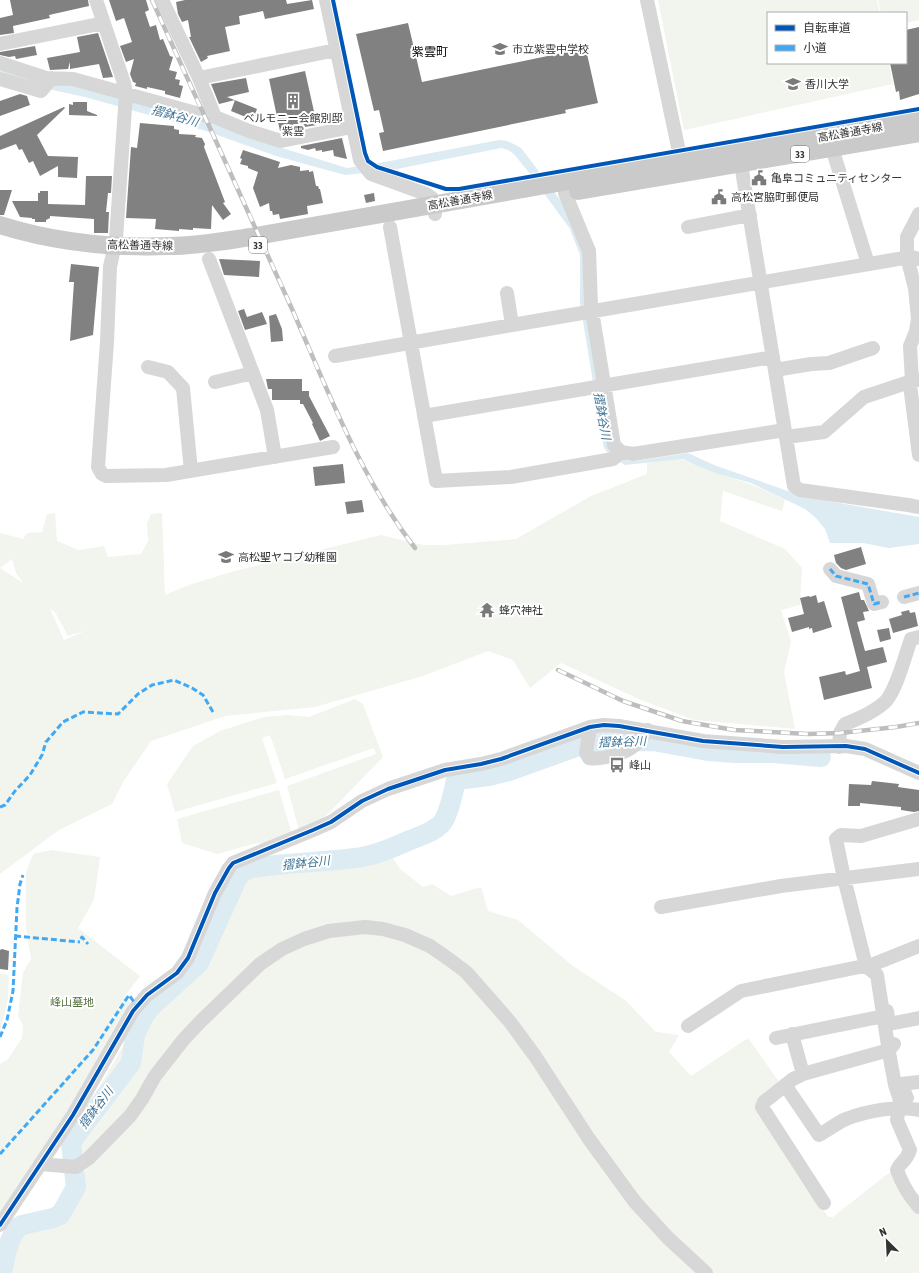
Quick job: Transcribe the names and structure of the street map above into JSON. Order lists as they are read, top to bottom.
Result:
{
  "streets": {
    "main road": ["高松善通寺線", "33"]
  },
  "districts": ["紫雲町"],
  "water": ["摺鉢谷川"],
  "parks": ["峰山墓地"],
  "places": {
    "school or university": ["市立紫雲中学校", "香川大学", "高松聖ヤコブ幼稚園"],
    "building": ["ベルモニー会館別邸 紫雲"],
    "public building": ["亀阜コミュニティセンター", "高松宮脇町郵便局"],
    "temple": ["蜂穴神社"],
    "bus stop": ["峰山"]
  },
  "legend": ["自転車道", "小道"],
  "north": "top left"
}
